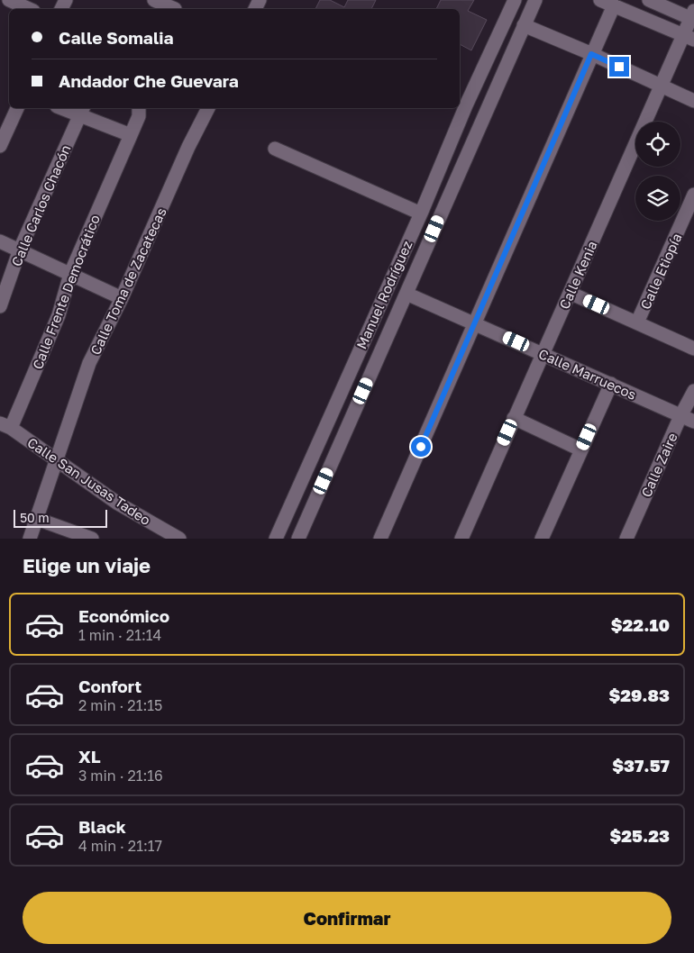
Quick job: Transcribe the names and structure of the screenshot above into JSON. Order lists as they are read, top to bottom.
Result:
{
  "streets": {
    "street": [
      "Calle Carlos Chacón",
      "Calle Etiopía",
      "Calle Kenia",
      "Calle Toma de Zacatecas",
      "Calle Frente Democrático",
      "Manuel Rodríguez",
      "Calle Marruecos",
      "Calle Zaire",
      "Calle San Jusas Tadeo"
    ]
  },
  "crossings": [
    ["Calle Kenia", "Calle Marruecos"],
    ["Calle Toma de Zacatecas", "Calle San Jusas Tadeo"],
    ["Calle Frente Democrático", "Calle San Jusas Tadeo"],
    ["Manuel Rodríguez", "Calle Marruecos"],
    ["Calle Marruecos", "Calle Zaire"]
  ],
  "scale_bar": "50 m",
  "page": {
    "banner": ["Calle Somalia", "Andador Che Guevara"],
    "scale": "50 m",
    "heading": "Elige un viaje",
    "list": [
      {
        "name": "Económico",
        "note": "1 min · 21:14",
        "value": "$22.10"
      },
      {
        "name": "Confort",
        "note": "2 min · 21:15",
        "value": "$29.83"
      },
      {
        "name": "XL",
        "note": "3 min · 21:16",
        "value": "$37.57"
      },
      {
        "name": "Black",
        "note": "4 min · 21:17",
        "value": "$25.23"
      }
    ],
    "buttons": "Confirmar"
  }
}
